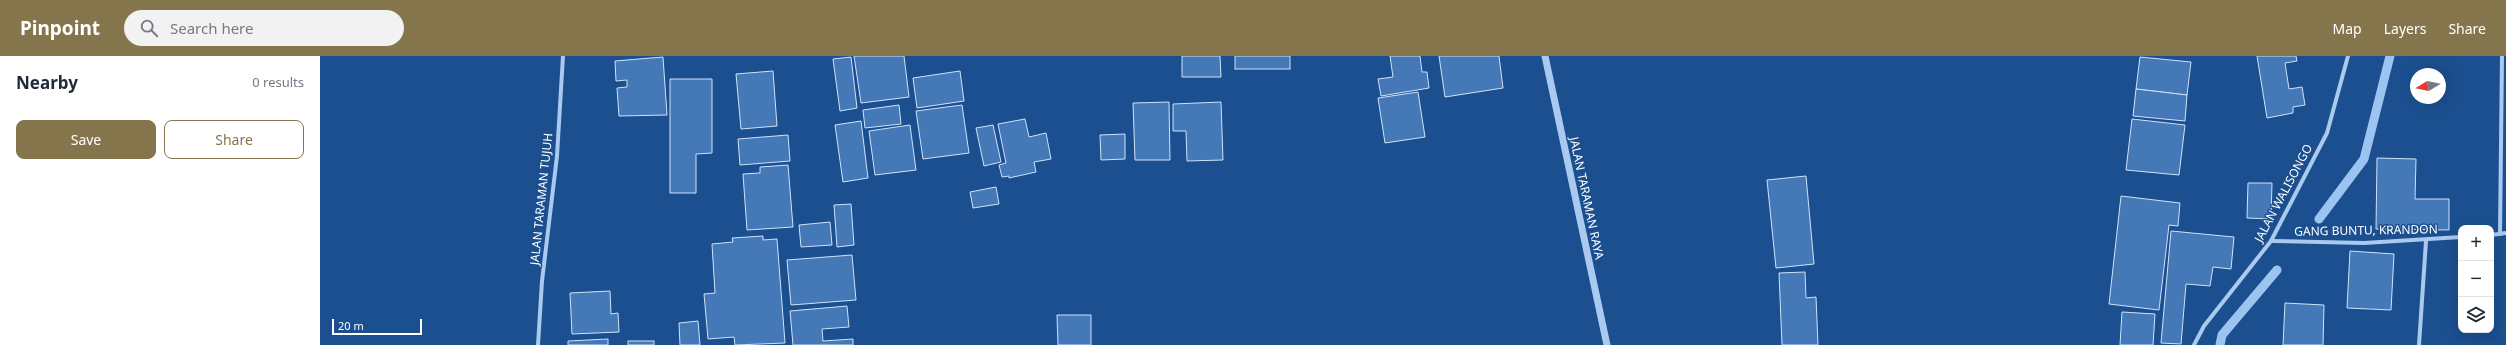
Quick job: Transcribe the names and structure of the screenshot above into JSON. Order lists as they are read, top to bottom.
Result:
{
  "streets": {
    "street": [
      "JALAN WALISONGO",
      "JALAN TARAMAN RAYA",
      "JALAN TARAMAN TUJUH",
      "GANG BUNTU, KRANDON"
    ]
  },
  "crossings": [
    ["JALAN WALISONGO", "GANG BUNTU, KRANDON"]
  ],
  "scale_bar": "20 m",
  "north": "left",
  "page": {
    "header": "Pinpoint",
    "search": "Search here",
    "nav": ["Map", "Layers", "Share"],
    "heading": ["Nearby", "0 results"],
    "buttons": ["Save", "Share"],
    "map_buttons": ["+", "−"],
    "scale": "20 m"
  }
}
